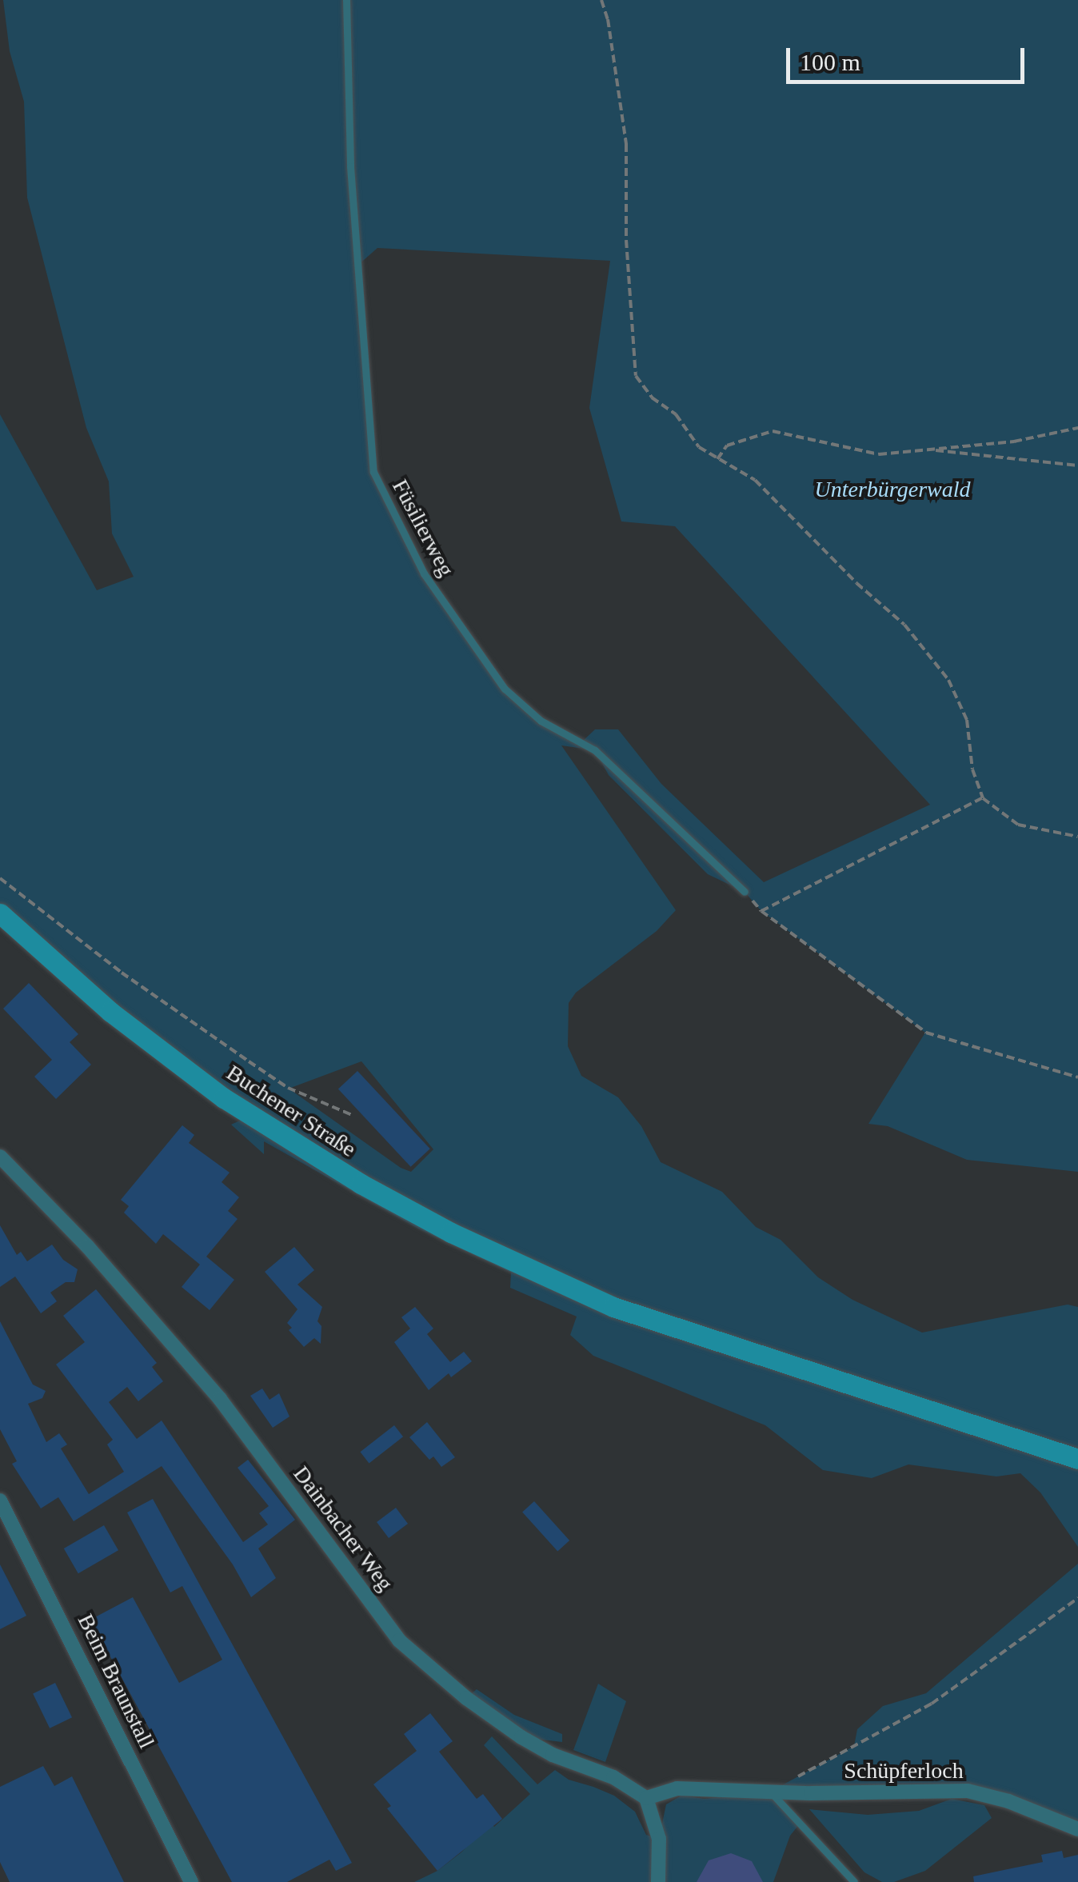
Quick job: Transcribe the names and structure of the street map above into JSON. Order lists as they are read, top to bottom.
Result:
{
  "streets": {
    "main road": ["Buchener Straße"],
    "street": ["Dainbacher Weg", "Beim Braunstall", "Schüpferloch"],
    "lane": ["Füsilierweg"]
  },
  "crossings": [
    ["Dainbacher Weg", "Schüpferloch"]
  ],
  "parks": ["Unterbürgerwald"],
  "scale_bar": "100 m"
}
